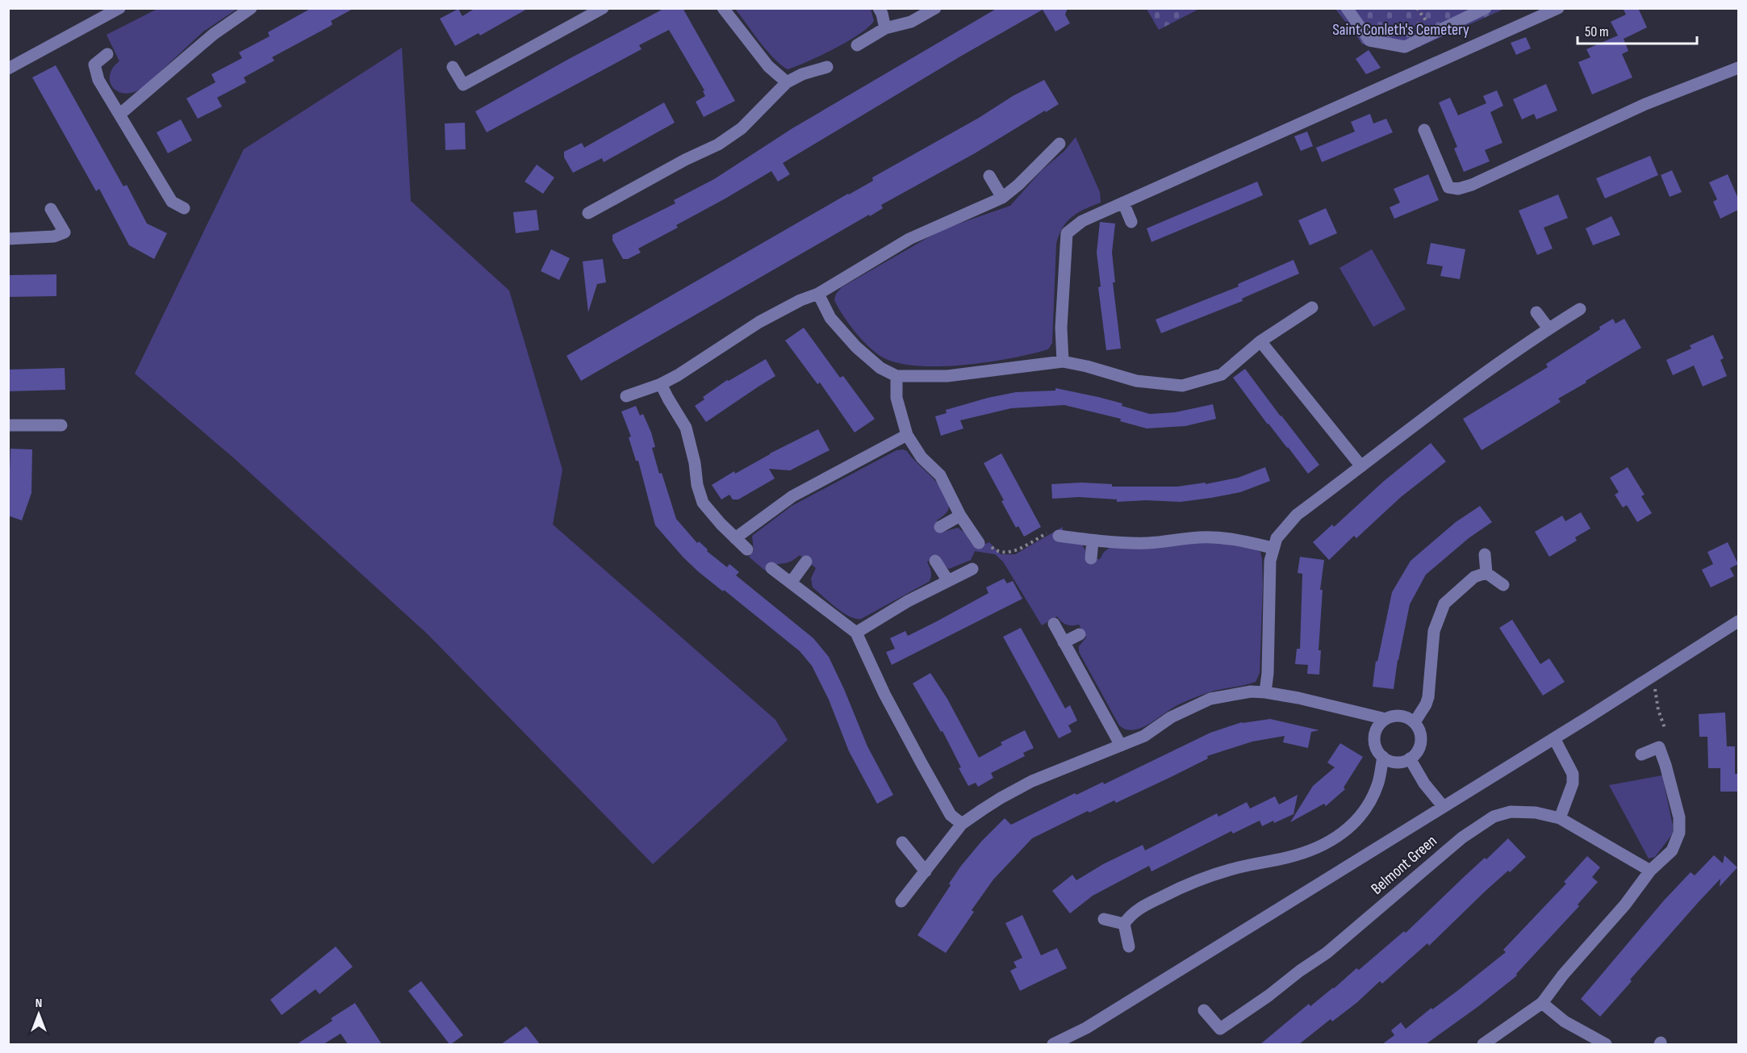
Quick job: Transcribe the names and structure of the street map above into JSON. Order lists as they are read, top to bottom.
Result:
{
  "streets": {
    "street": ["Belmont Green"]
  },
  "parks": ["Saint Conleth's Cemetery"],
  "scale_bar": "50 m",
  "north": "top"
}
